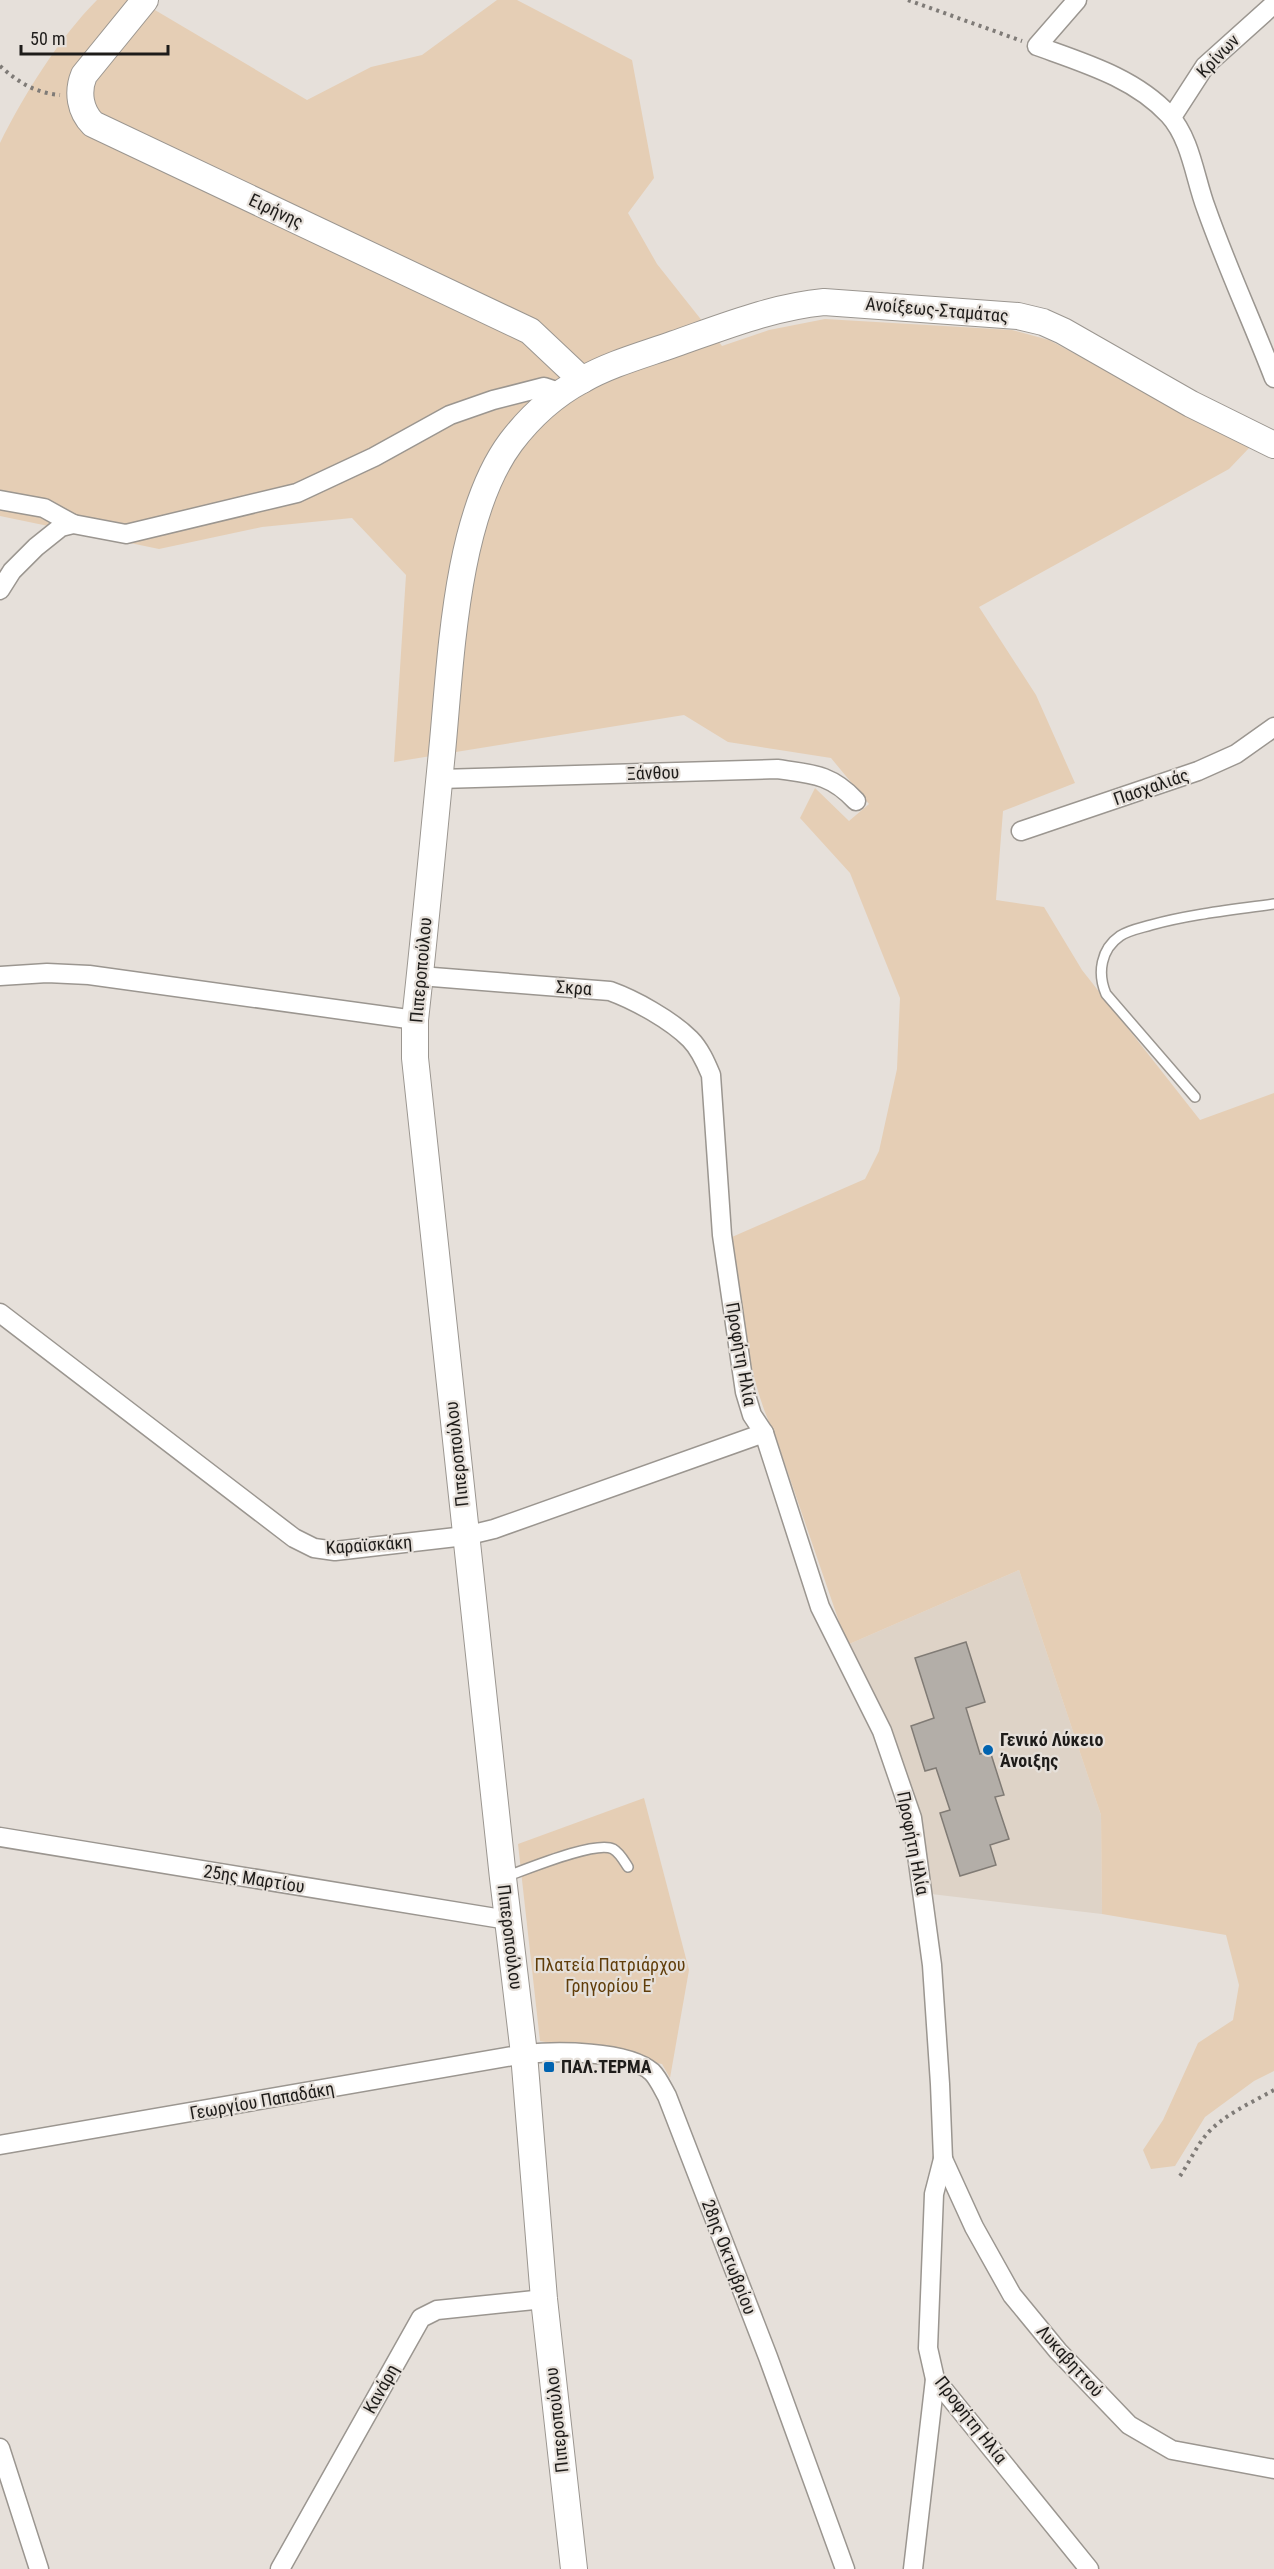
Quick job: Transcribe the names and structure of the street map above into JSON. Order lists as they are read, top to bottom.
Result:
{
  "streets": {
    "street": [
      "Κρίνων",
      "Ειρήνης",
      "Ανοίξεως-Σταμάτας",
      "Ξάνθου",
      "Πασχαλιάς",
      "Πιπεροπούλου",
      "Σκρα",
      "Προφήτη Ηλία",
      "Καραϊσκάκη",
      "25ης Μαρτίου",
      "Γεωργίου Παπαδάκη",
      "28ης Οκτωβρίου",
      "Λυκαβηττού",
      "Κανάρη"
    ]
  },
  "crossings": [
    ["Ειρήνης", "Ανοίξεως-Σταμάτας"],
    ["Ειρήνης", "Πιπεροπούλου"],
    ["Ανοίξεως-Σταμάτας", "Πιπεροπούλου"],
    ["Ξάνθου", "Πιπεροπούλου"],
    ["Πιπεροπούλου", "Σκρα"],
    ["Πιπεροπούλου", "Καραϊσκάκη"],
    ["Πιπεροπούλου", "25ης Μαρτίου"],
    ["Πιπεροπούλου", "Γεωργίου Παπαδάκη"],
    ["Πιπεροπούλου", "28ης Οκτωβρίου"],
    ["Πιπεροπούλου", "Κανάρη"],
    ["Σκρα", "Προφήτη Ηλία"],
    ["Προφήτη Ηλία", "Καραϊσκάκη"],
    ["Προφήτη Ηλία", "Λυκαβηττού"],
    ["Γεωργίου Παπαδάκη", "28ης Οκτωβρίου"]
  ],
  "parks": ["Πλατεία Πατριάρχου Γρηγορίου Ε'"],
  "places": {
    "other": ["Γενικό Λύκειο Άνοιξης"],
    "transit": ["ΠΑΛ.ΤΕΡΜΑ"]
  },
  "scale_bar": "50 m"
}
